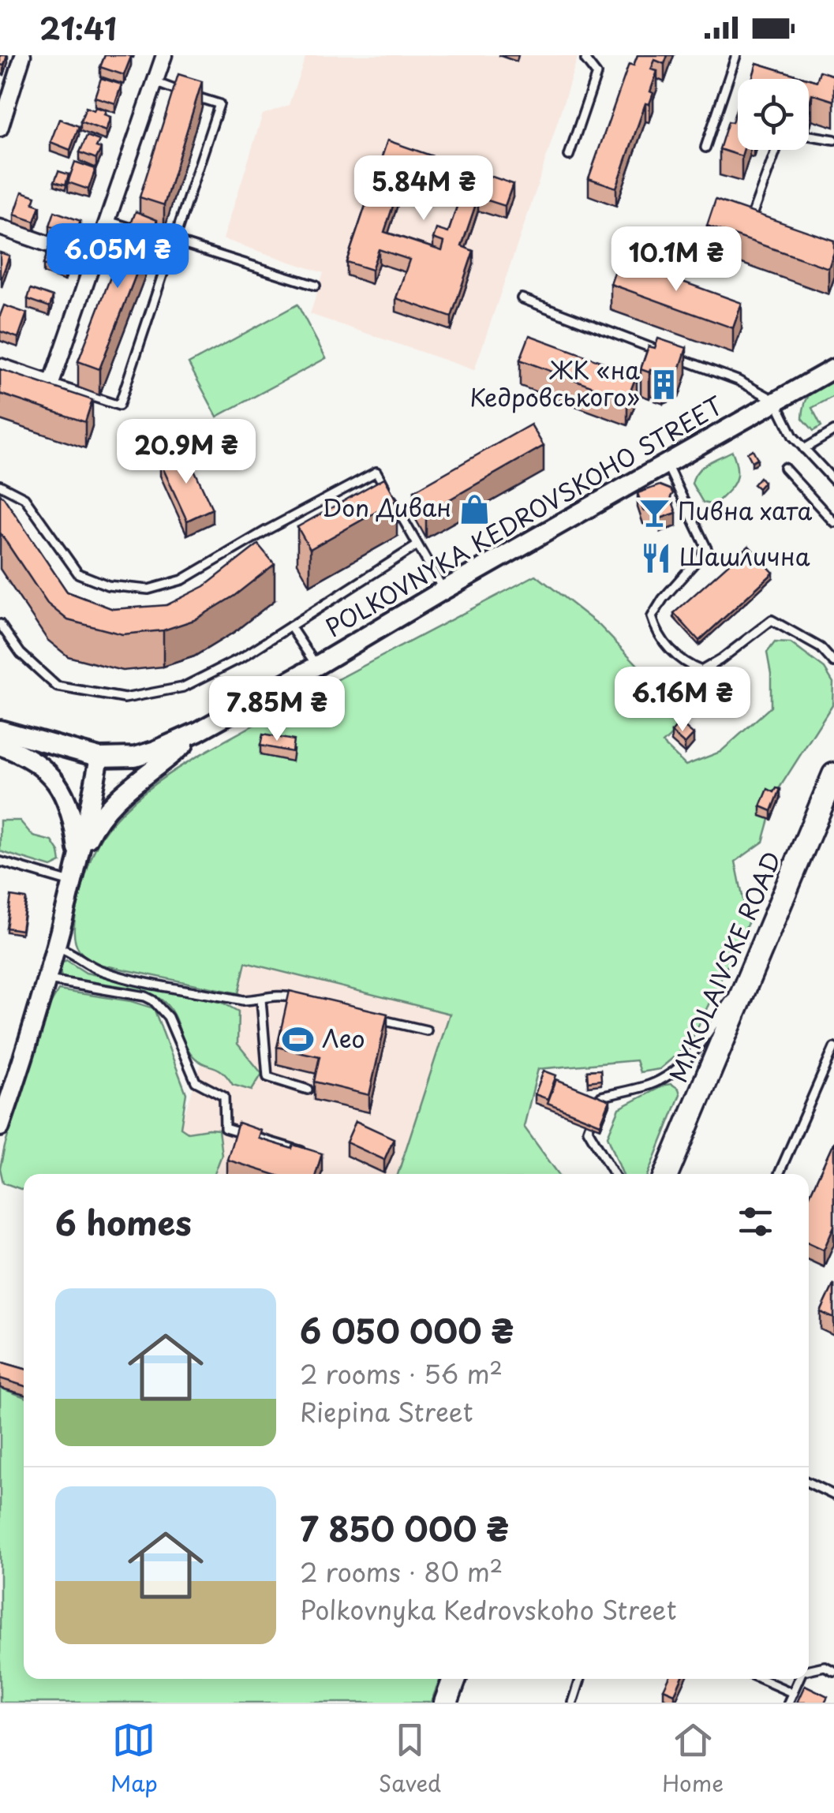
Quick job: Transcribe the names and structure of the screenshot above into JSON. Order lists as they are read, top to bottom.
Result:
{
  "streets": {
    "main road": ["MYKOLAIVSKE ROAD"],
    "street": ["POLKOVNYKA KEDROVSKOHO STREET"]
  },
  "places": {
    "building": ["ЖК «на Кедровського»"],
    "shop": ["Don Диван"],
    "bar": ["Пивна хата"],
    "restaurant": ["Шашлична"],
    "sports": ["Лео"]
  },
  "page": {
    "status": "21:41",
    "price": [
      "5.84M ₴",
      "6.05M ₴",
      "10.1M ₴",
      "20.9M ₴",
      "6.16M ₴",
      "7.85M ₴"
    ],
    "heading": "6 homes",
    "list": [
      {
        "name": "6 050 000 ₴",
        "note": "2 rooms · 56 m² · Riepina Street"
      },
      {
        "name": "7 850 000 ₴",
        "note": "2 rooms · 80 m² · Polkovnyka Kedrovskoho Street"
      }
    ],
    "tabs": ["Map", "Saved", "Home"]
  }
}
